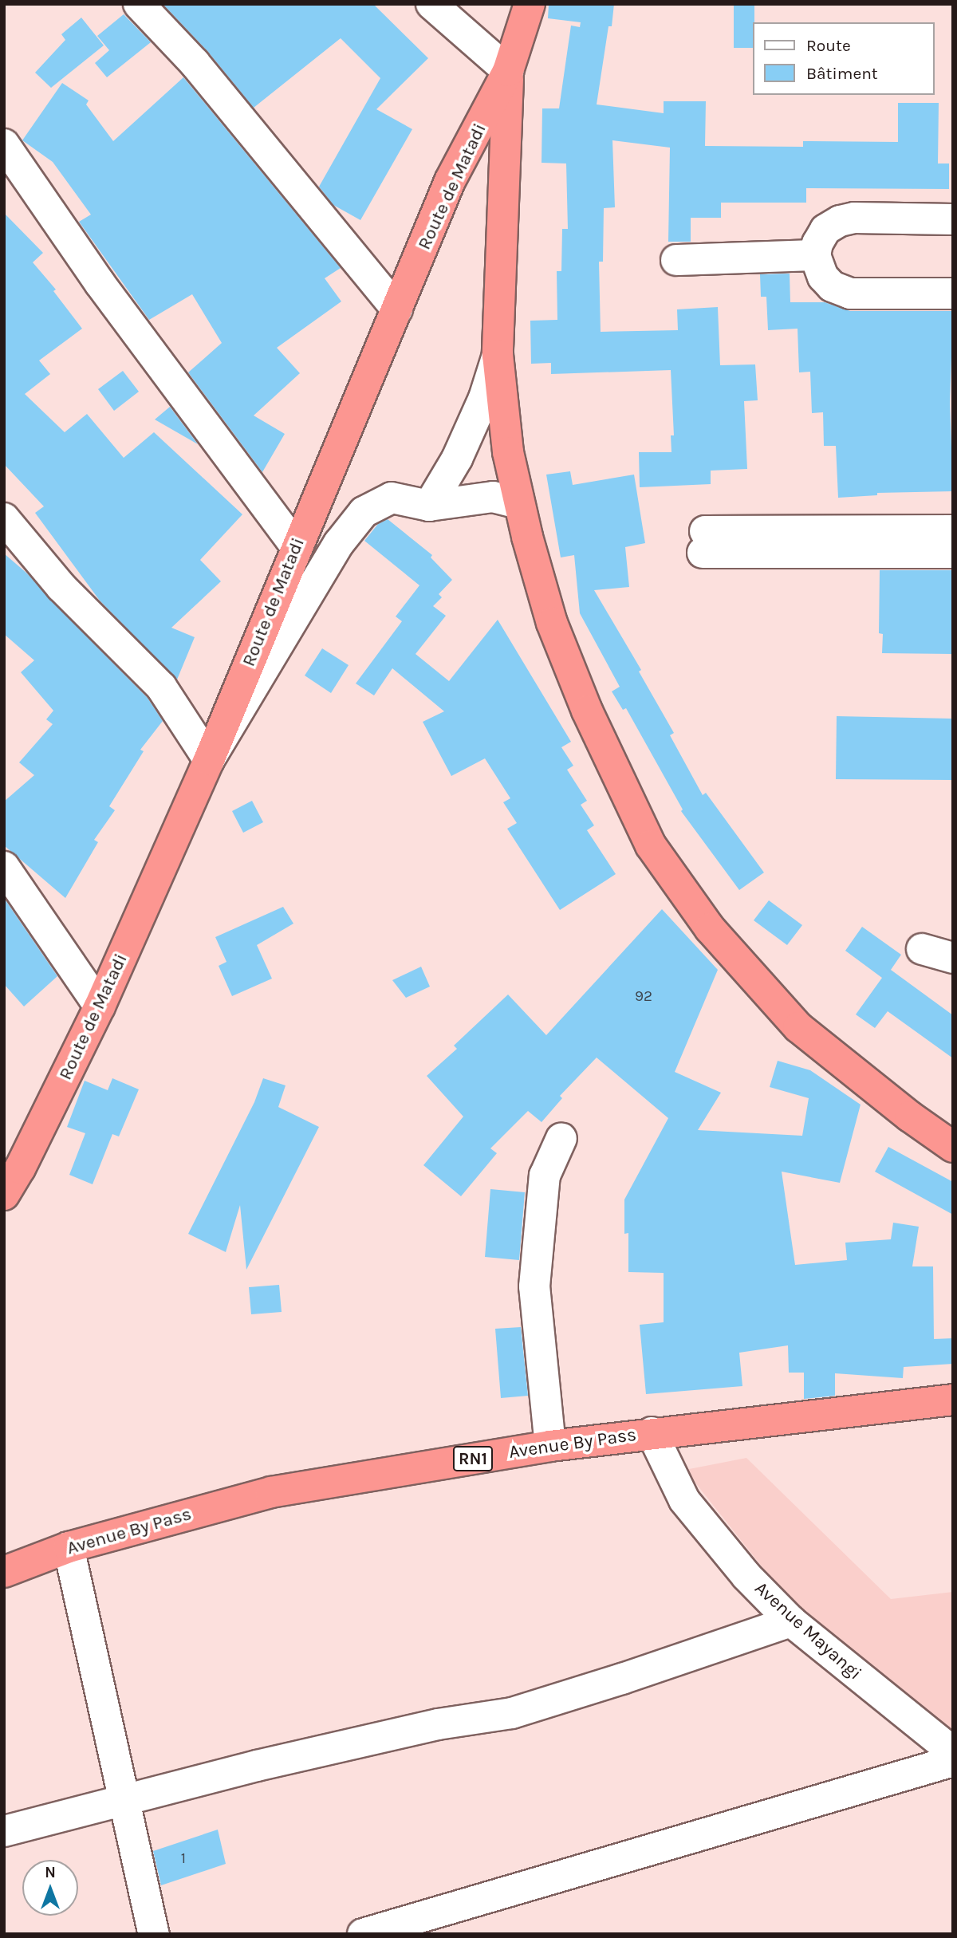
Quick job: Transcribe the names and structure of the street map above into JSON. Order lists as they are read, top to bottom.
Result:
{
  "streets": {
    "highway": ["Route de Matadi", "Avenue By Pass", "RN1"],
    "street": ["Avenue Mayangi"]
  },
  "crossings": [
    ["Avenue By Pass", "Avenue Mayangi"]
  ],
  "house_numbers": ["92", "1"],
  "legend": ["Route", "Bâtiment"],
  "north": "top"
}
